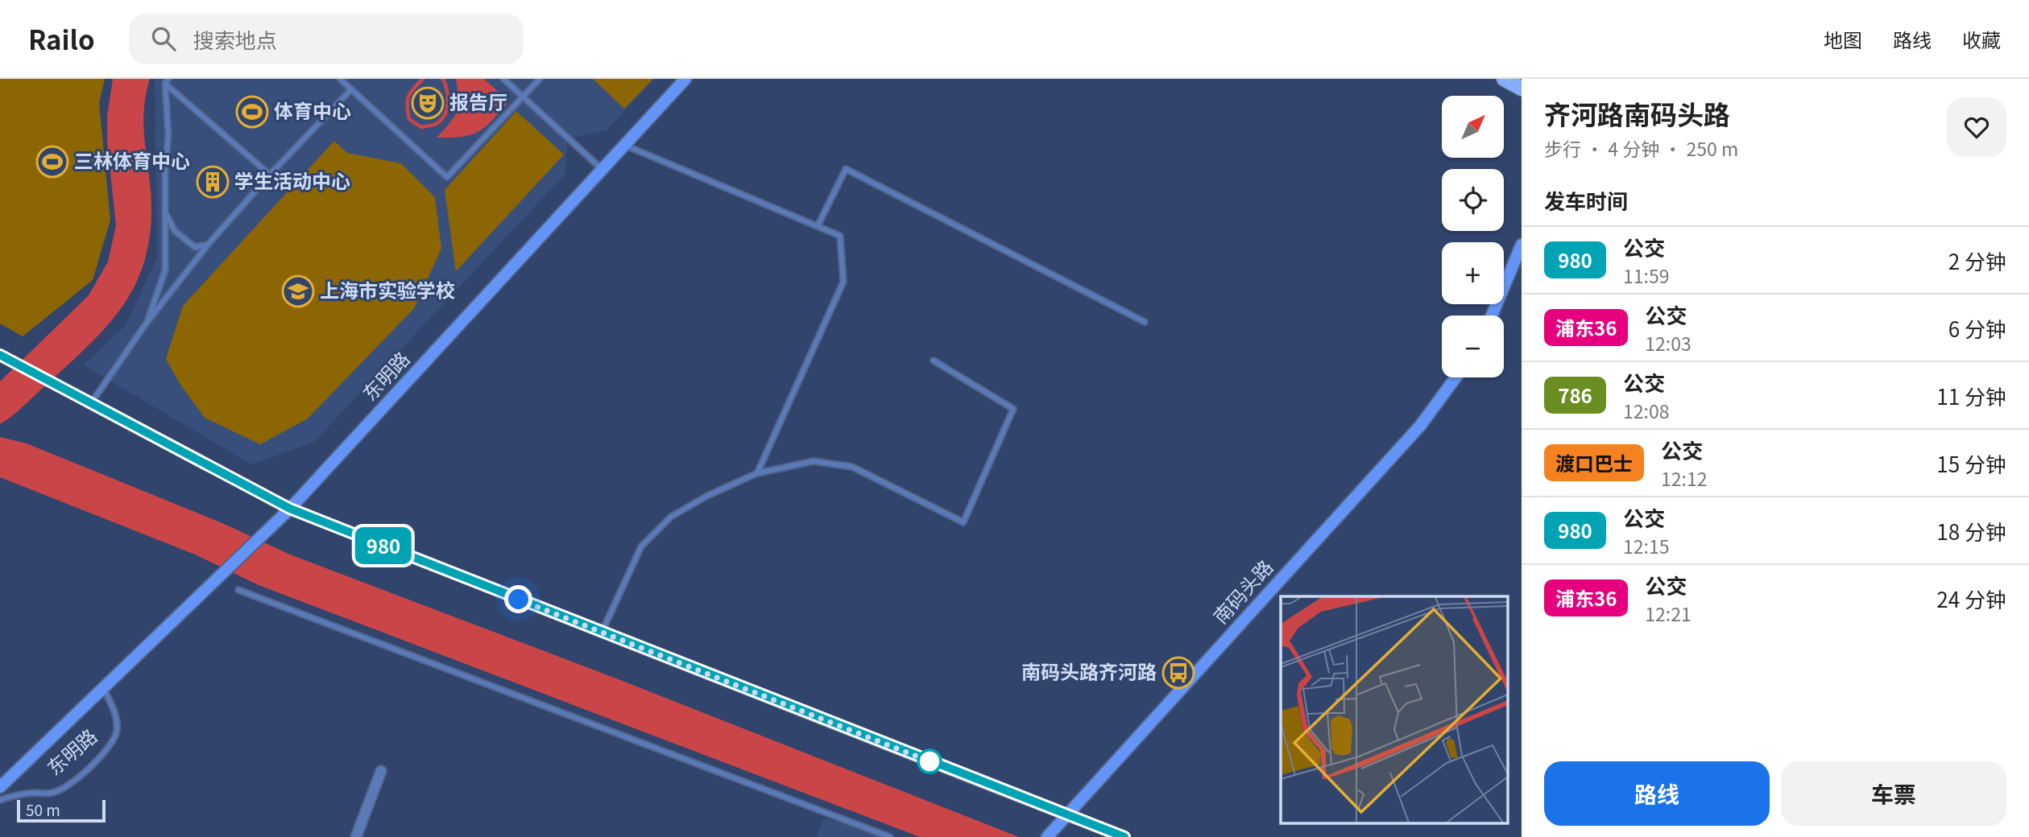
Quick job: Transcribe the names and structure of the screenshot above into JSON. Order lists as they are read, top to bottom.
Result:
{
  "streets": {
    "main road": ["东明路", "南码头路"]
  },
  "places": {
    "theatre": ["报告厅"],
    "sports": ["体育中心", "三林体育中心"],
    "building": ["学生活动中心"],
    "school or university": ["上海市实验学校"],
    "bus stop": ["南码头路齐河路"]
  },
  "lines": ["bus line 980"],
  "scale_bar": "50 m",
  "north": "top right",
  "page": {
    "header": "Railo",
    "search": "搜索地点",
    "nav": ["地图", "路线", "收藏"],
    "on_map": "980",
    "heading": [
      ["齐河路南码头路", "步行 · 4 分钟 · 250 m"],
      "发车时间"
    ],
    "map_buttons": ["+", "−"],
    "list": [
      {
        "mark": "980",
        "name": "公交",
        "note": "11:59",
        "value": "2 分钟"
      },
      {
        "mark": "浦东36",
        "name": "公交",
        "note": "12:03",
        "value": "6 分钟"
      },
      {
        "mark": "786",
        "name": "公交",
        "note": "12:08",
        "value": "11 分钟"
      },
      {
        "mark": "渡口巴士",
        "name": "公交",
        "note": "12:12",
        "value": "15 分钟"
      },
      {
        "mark": "980",
        "name": "公交",
        "note": "12:15",
        "value": "18 分钟"
      },
      {
        "mark": "浦东36",
        "name": "公交",
        "note": "12:21",
        "value": "24 分钟"
      }
    ],
    "buttons": ["路线", "车票"],
    "scale": "50 m"
  }
}
